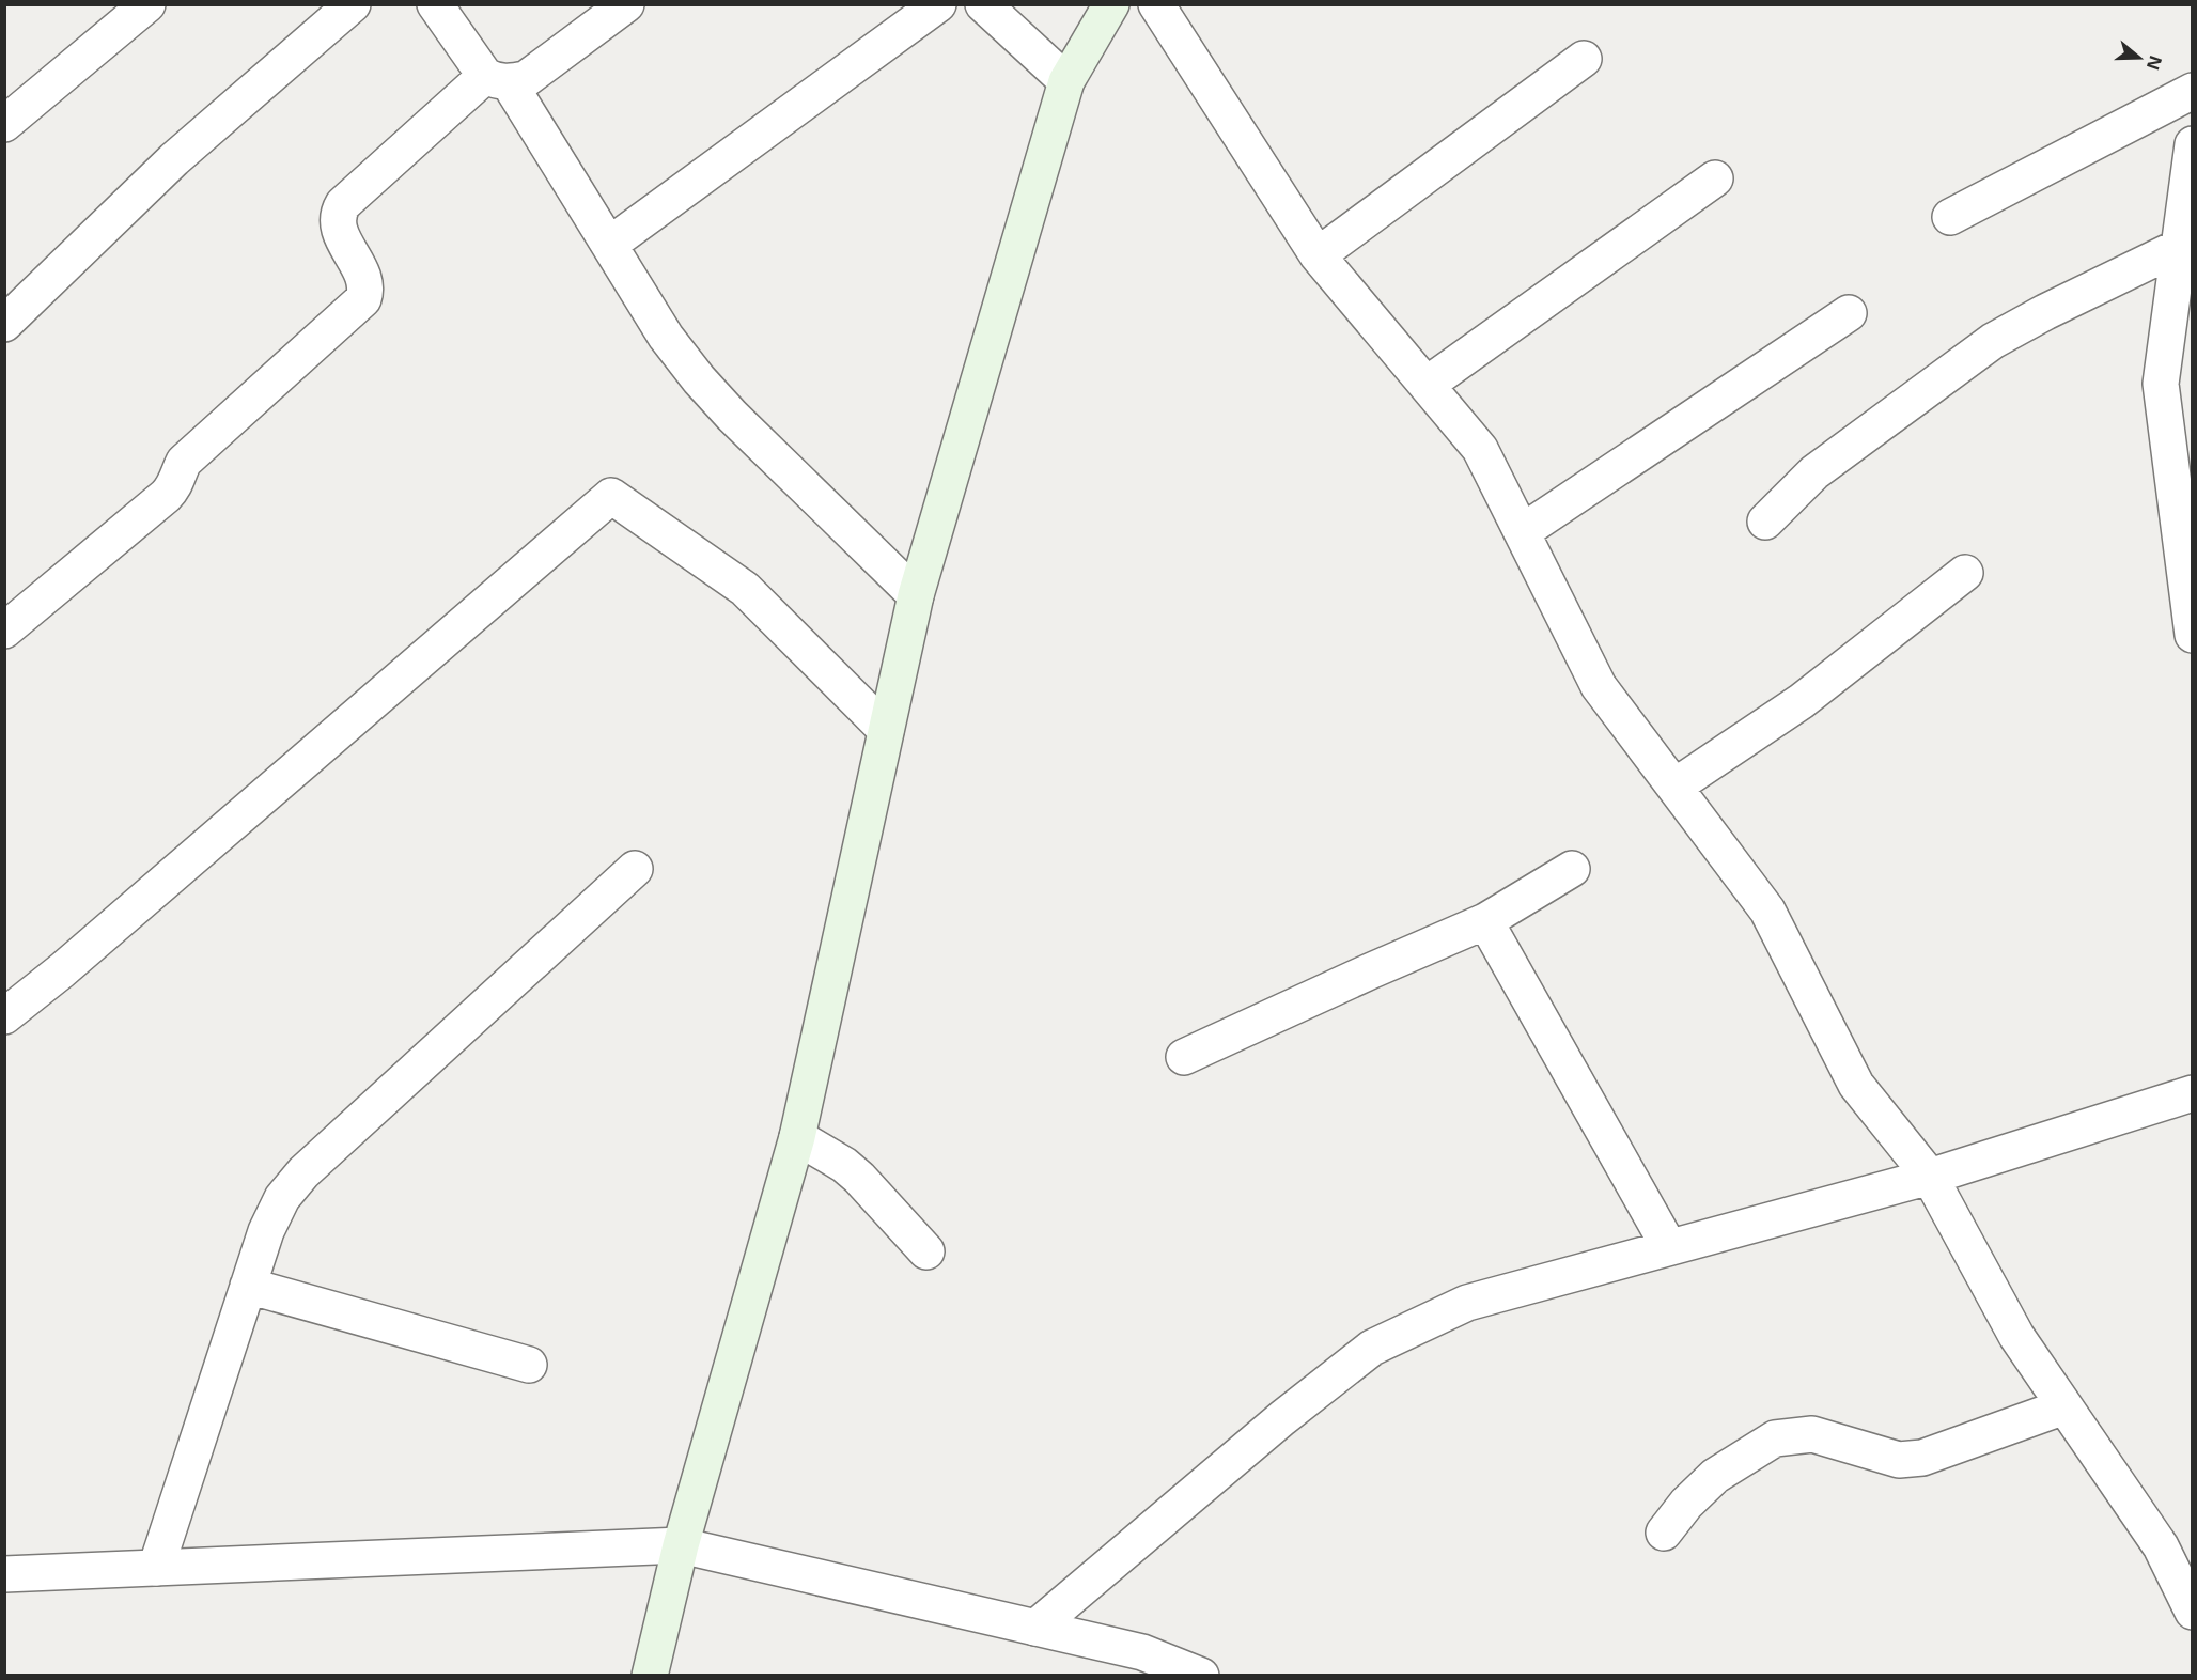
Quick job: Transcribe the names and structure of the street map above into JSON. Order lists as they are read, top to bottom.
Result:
{
  "north": "right"
}
